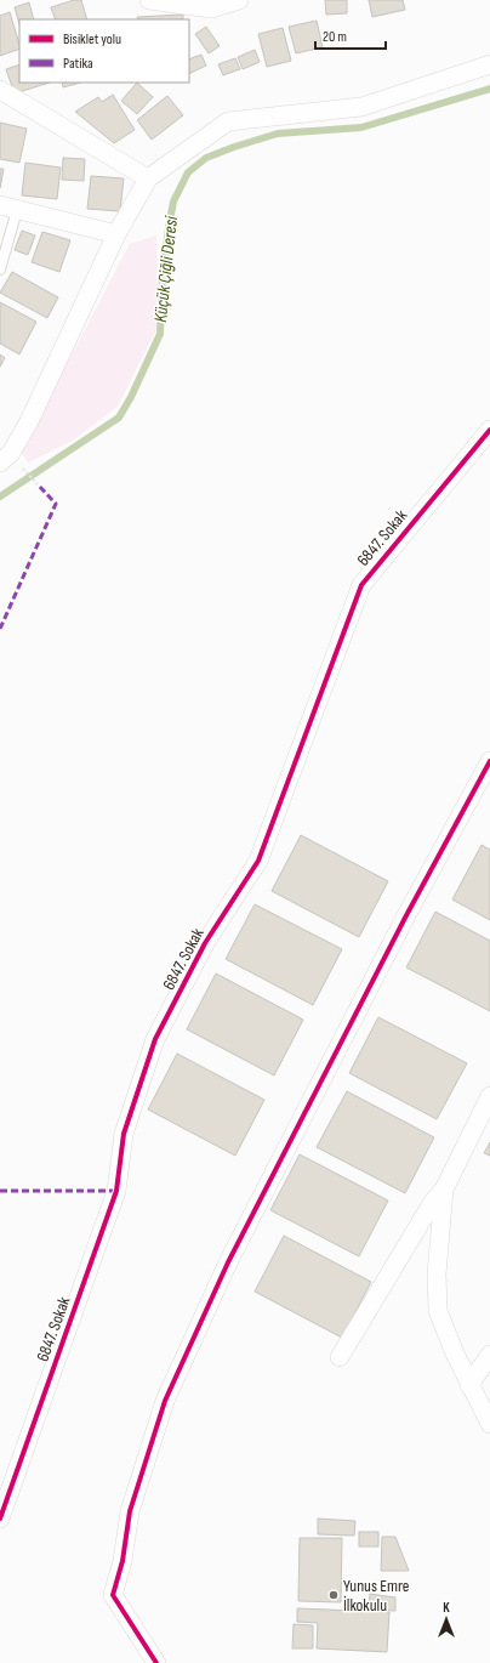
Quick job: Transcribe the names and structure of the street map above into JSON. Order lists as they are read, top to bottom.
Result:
{
  "streets": {
    "street": ["6847. Sokak"]
  },
  "water": ["Küçük Çiğli Deresi"],
  "places": ["Yunus Emre İlkokulu"],
  "legend": ["Bisiklet yolu", "Patika"],
  "scale_bar": "20 m",
  "north": "top"
}
